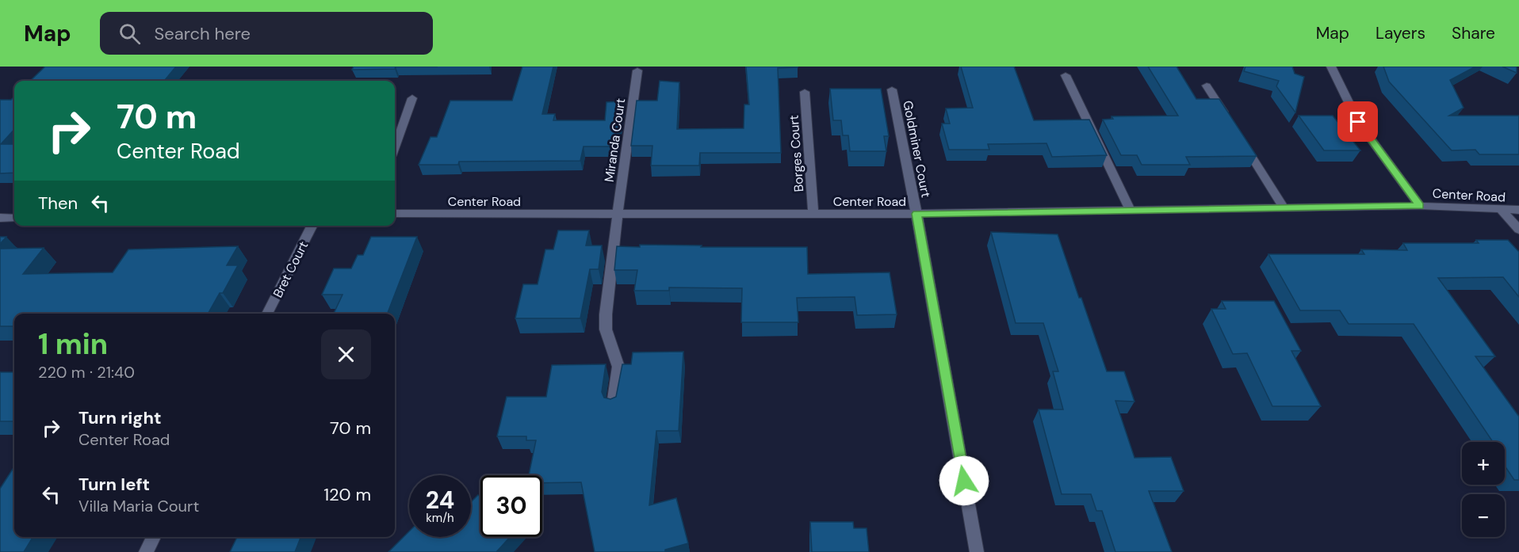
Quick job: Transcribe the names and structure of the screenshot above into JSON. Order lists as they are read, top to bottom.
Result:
{
  "streets": {
    "street": [
      "Miranda Court",
      "Goldminer Court",
      "Borges Court",
      "Center Road",
      "Bret Court"
    ]
  },
  "crossings": [
    ["Miranda Court", "Center Road"],
    ["Goldminer Court", "Center Road"],
    ["Borges Court", "Center Road"]
  ],
  "page": {
    "header": "Map",
    "search": "Search here",
    "nav": ["Map", "Layers", "Share"],
    "turn": ["70 m", "Center Road"],
    "then": "Then",
    "heading": ["1 min", "220 m · 21:40"],
    "list": [
      {
        "name": "Turn right",
        "note": "Center Road",
        "value": "70 m"
      },
      {
        "name": "Turn left",
        "note": "Villa Maria Court",
        "value": "120 m"
      }
    ],
    "map_buttons": ["+", "−"],
    "speed": "24 km/h",
    "limit": "30"
  }
}
